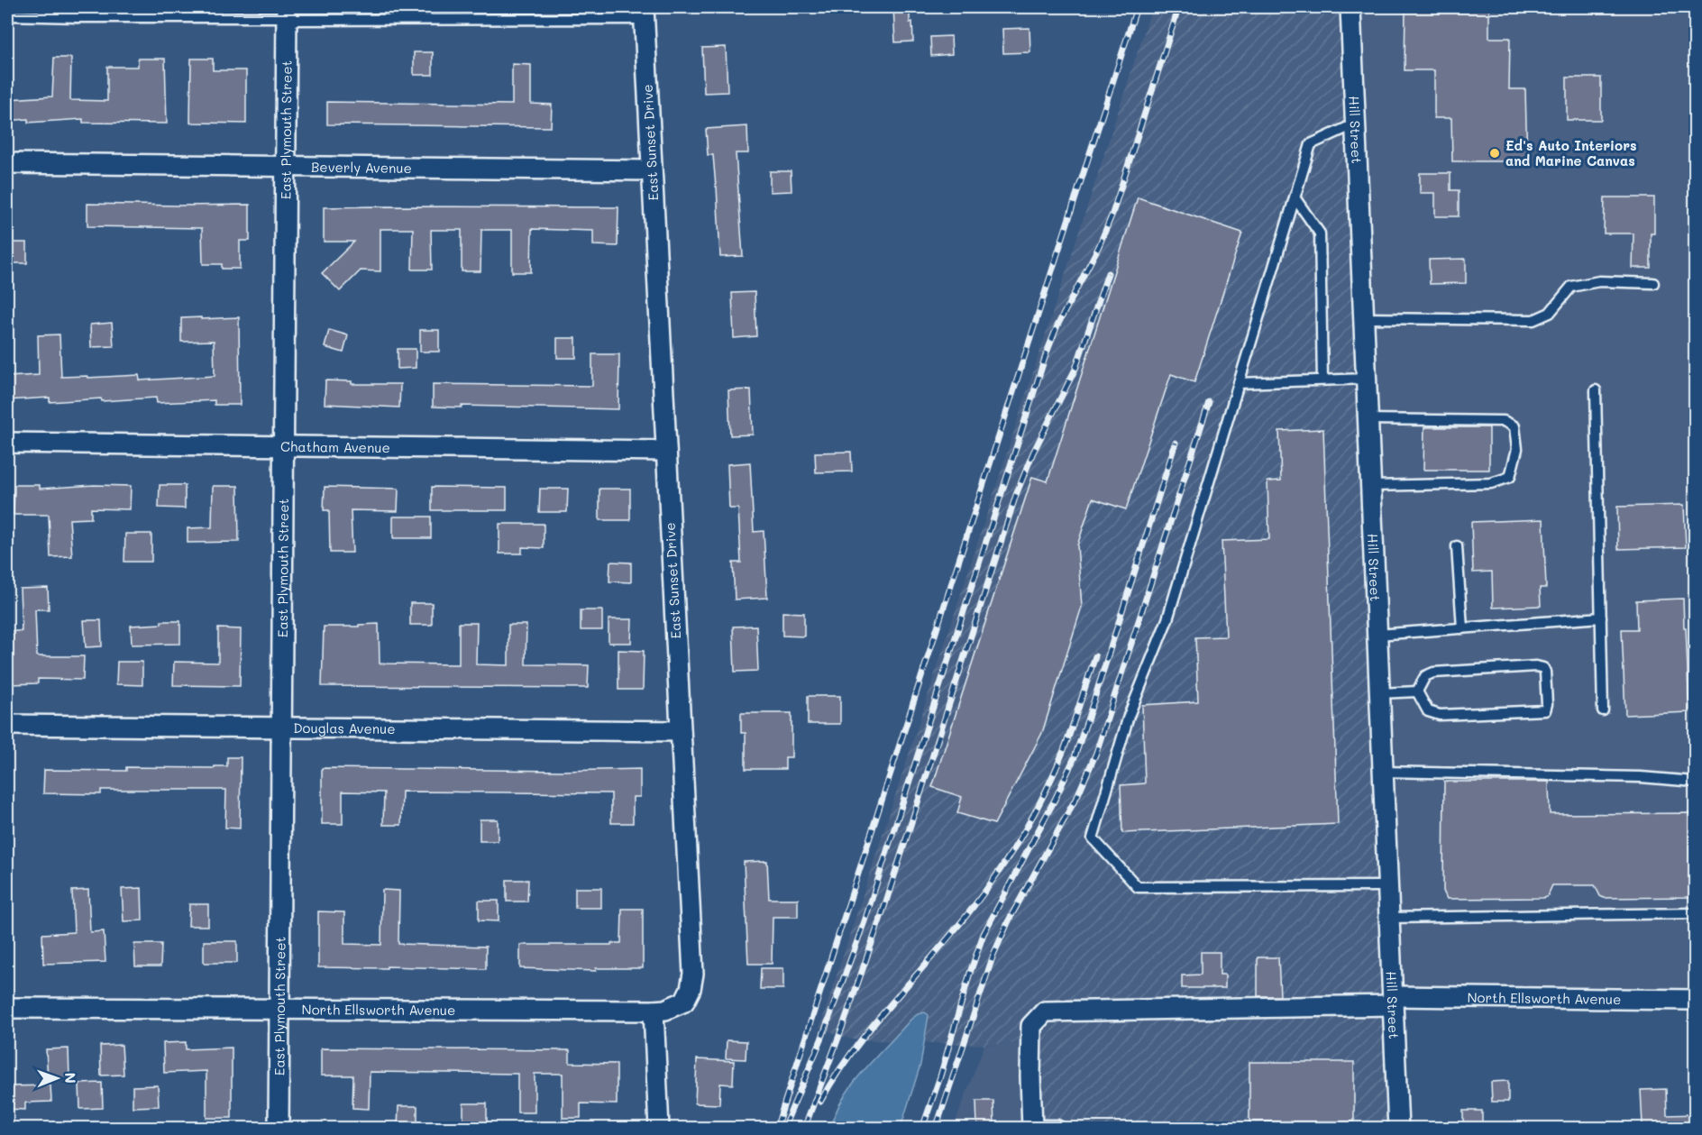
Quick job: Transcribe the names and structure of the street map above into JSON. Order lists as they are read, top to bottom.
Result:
{
  "streets": {
    "street": [
      "East Plymouth Street",
      "Hill Street",
      "East Sunset Drive",
      "Beverly Avenue",
      "Chatham Avenue",
      "Douglas Avenue",
      "North Ellsworth Avenue"
    ]
  },
  "crossings": [
    ["East Plymouth Street", "Beverly Avenue"],
    ["East Plymouth Street", "Chatham Avenue"],
    ["East Plymouth Street", "Douglas Avenue"],
    ["East Plymouth Street", "North Ellsworth Avenue"],
    ["Hill Street", "North Ellsworth Avenue"],
    ["East Sunset Drive", "Beverly Avenue"],
    ["East Sunset Drive", "Chatham Avenue"],
    ["East Sunset Drive", "Douglas Avenue"],
    ["East Sunset Drive", "North Ellsworth Avenue"]
  ],
  "places": ["Ed's Auto Interiors and Marine Canvas"],
  "north": "right"
}
